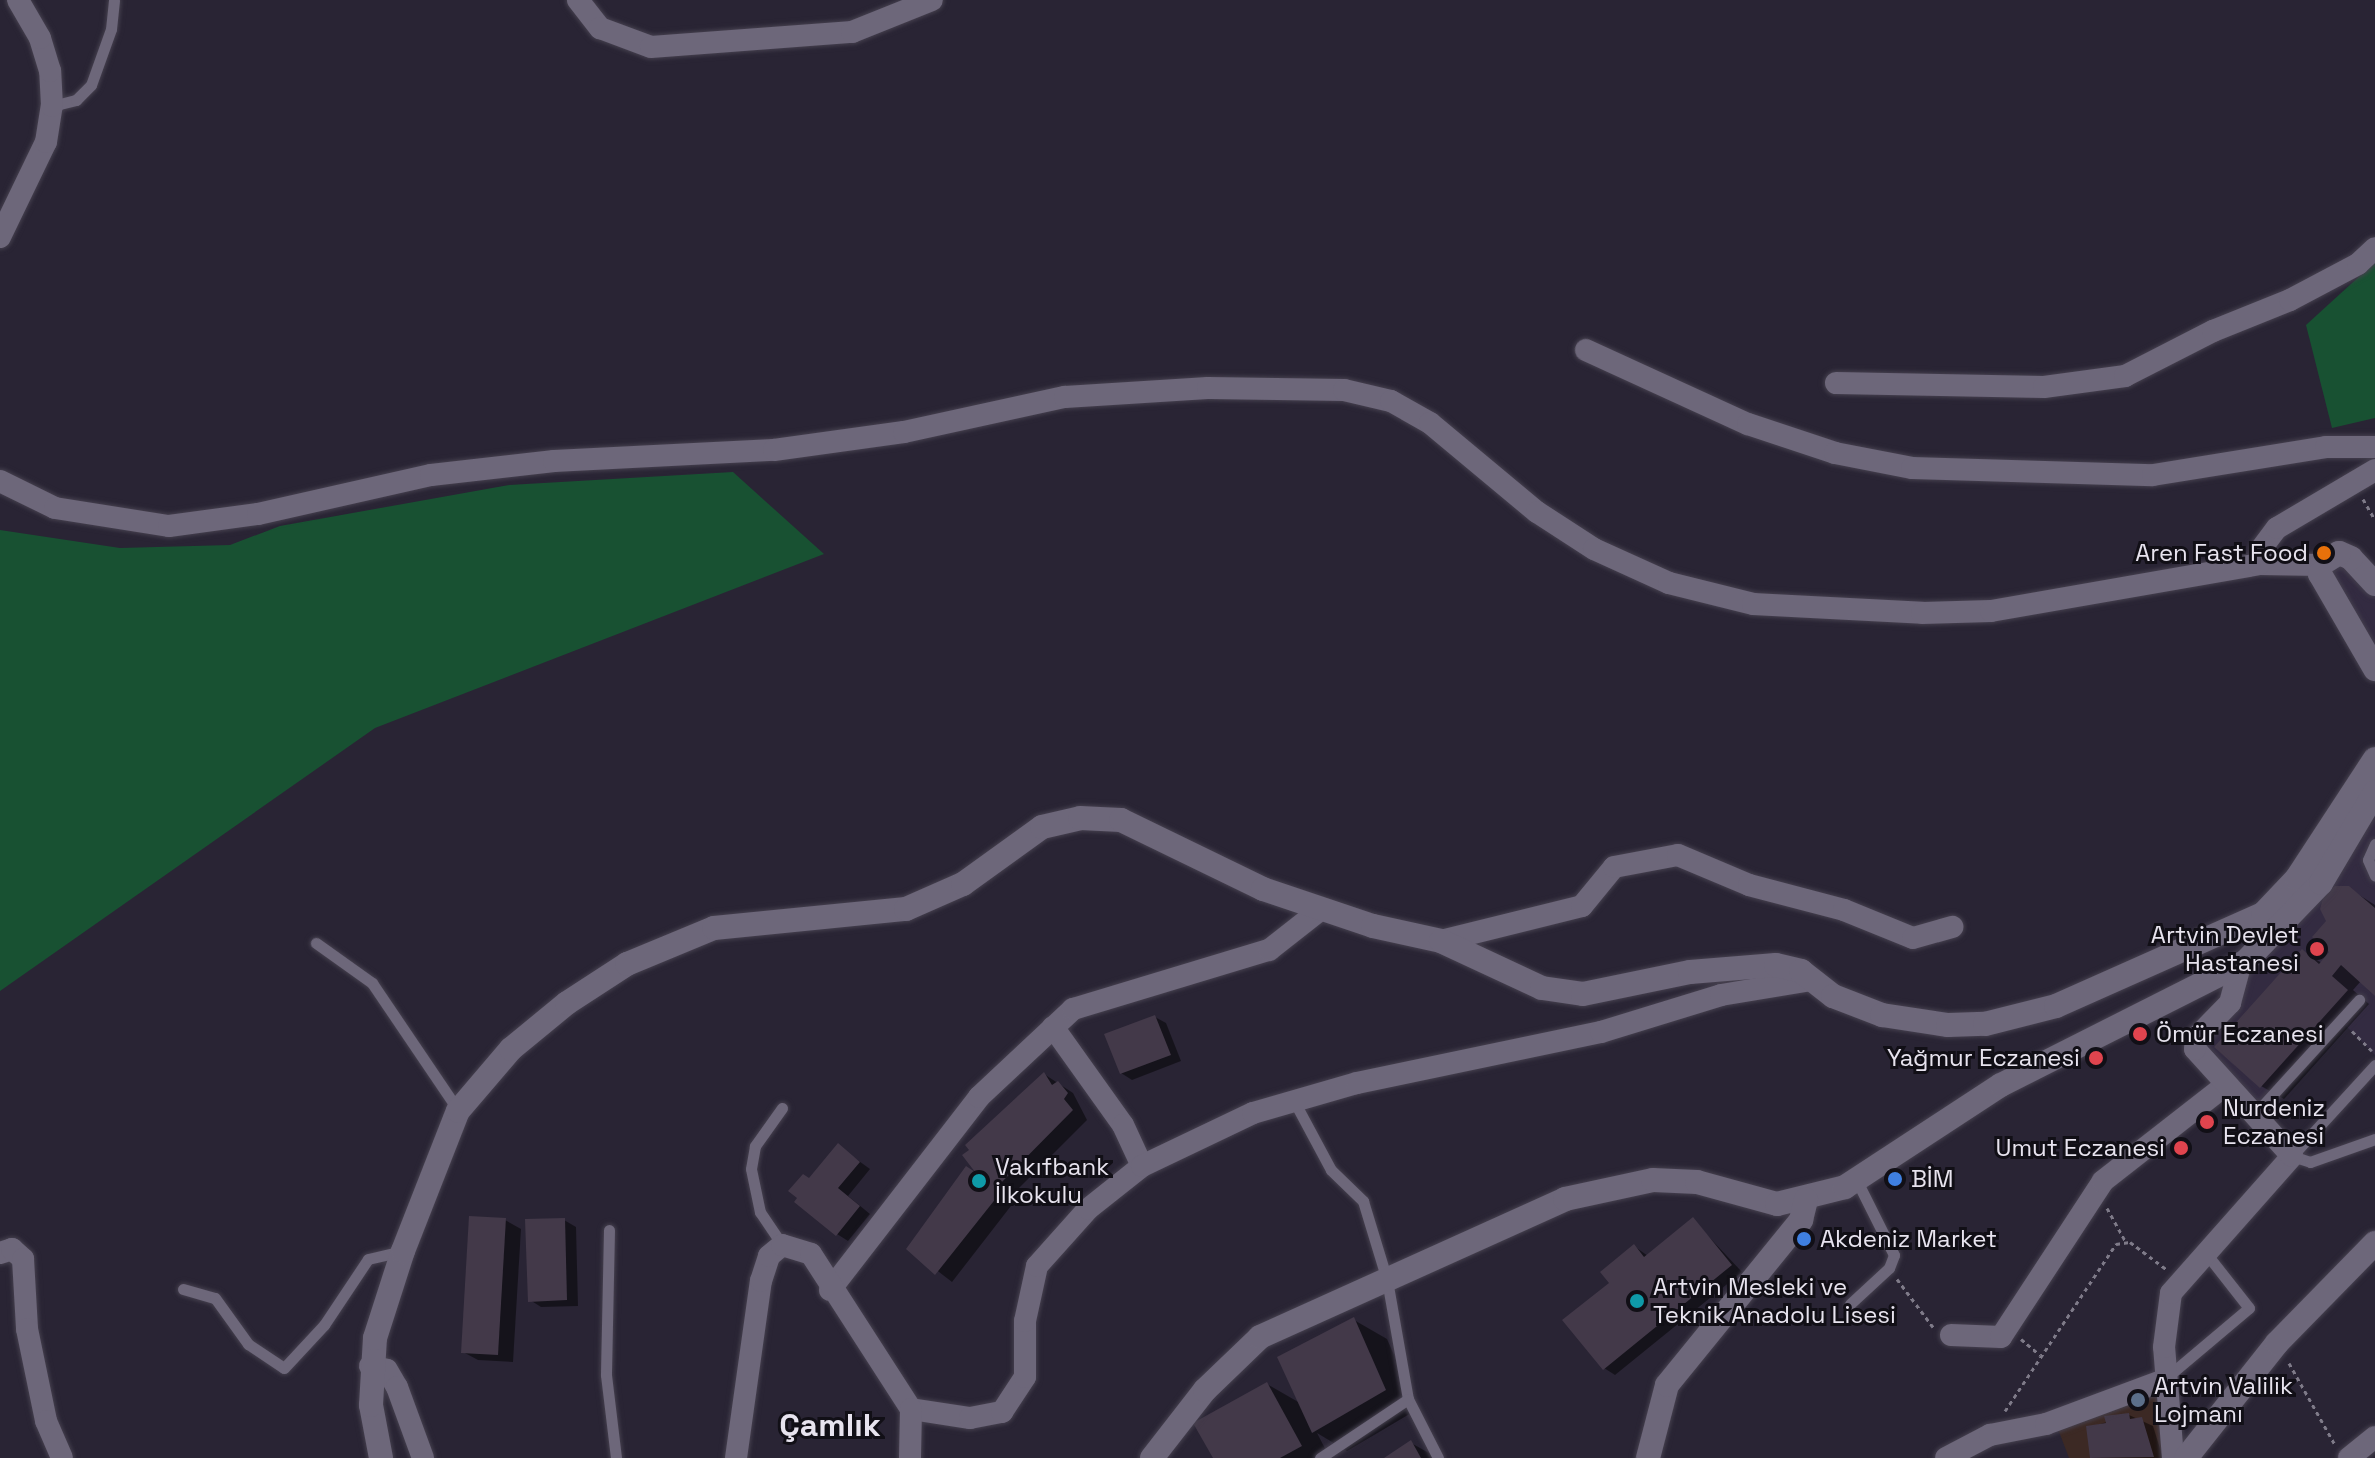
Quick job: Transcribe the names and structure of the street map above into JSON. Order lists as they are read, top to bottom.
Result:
{
  "districts": ["Çamlık"],
  "places": [
    "Aren Fast Food",
    "Artvin Devlet Hastanesi",
    "Ömür Eczanesi",
    "Yağmur Eczanesi",
    "Nurdeniz Eczanesi",
    "Umut Eczanesi",
    "BİM",
    "Vakıfbank İlkokulu",
    "Akdeniz Market",
    "Artvin Mesleki ve Teknik Anadolu Lisesi",
    "Artvin Valilik Lojmanı"
  ]
}
